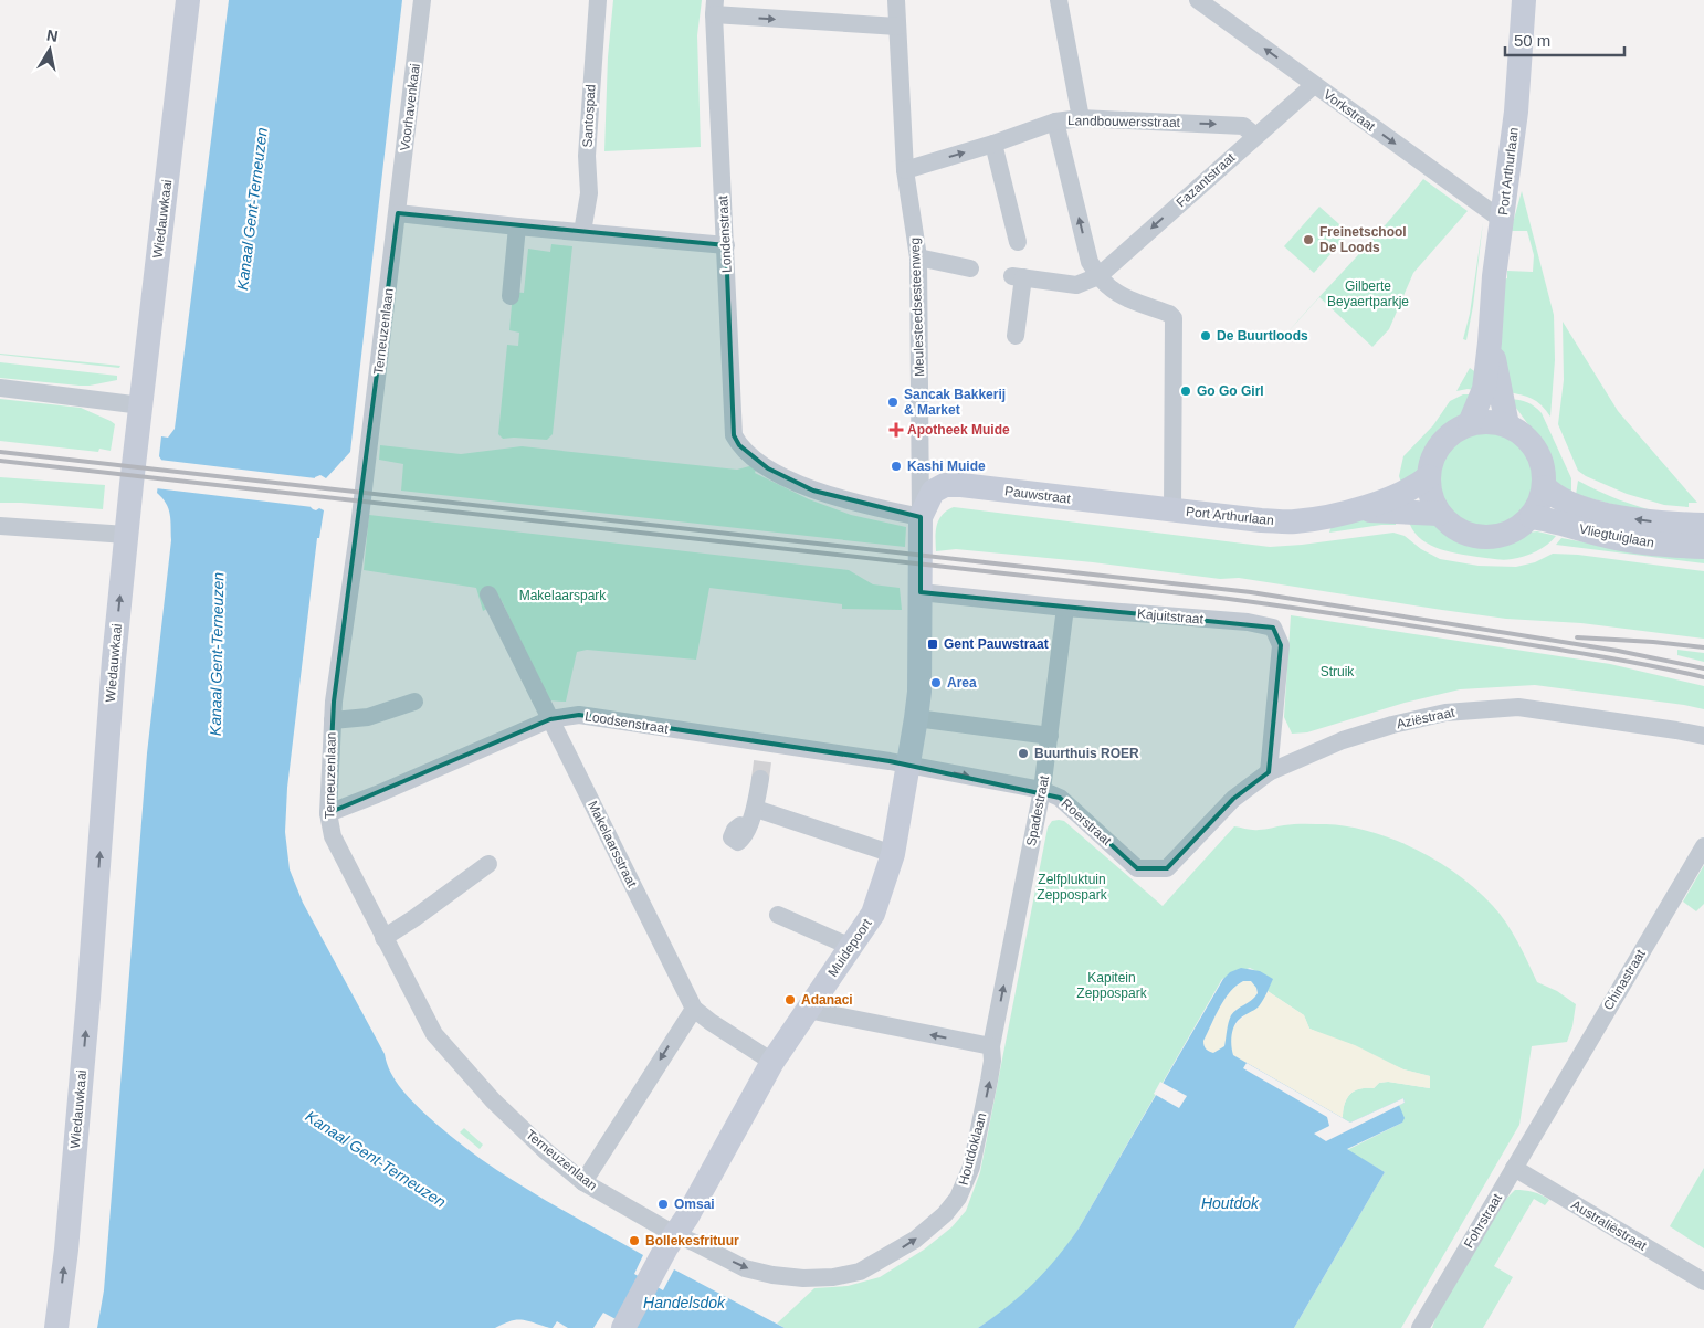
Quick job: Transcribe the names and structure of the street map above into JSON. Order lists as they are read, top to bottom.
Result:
{
  "streets": {
    "main road": [
      "Port Arthurlaan",
      "Wiedauwkaai",
      "Pauwstraat",
      "Vliegtuiglaan",
      "Muidepoort"
    ],
    "street": [
      "Voorhavenkaai",
      "Vorkstraat",
      "Santospad",
      "Landbouwersstraat",
      "Fazantstraat",
      "Londenstraat",
      "Meulesteedsesteenweg",
      "Terneuzenlaan",
      "Kajuitstraat",
      "Aziëstraat",
      "Loodsenstraat",
      "Spadestraat",
      "Roerstraat",
      "Makelaarsstraat",
      "Chinastraat",
      "Houtdoklaan",
      "Fohrstraat",
      "Australiëstraat"
    ]
  },
  "crossings": [
    ["Voorhavenkaai", "Terneuzenlaan"],
    ["Vorkstraat", "Port Arthurlaan"],
    ["Vorkstraat", "Fazantstraat"],
    ["Landbouwersstraat", "Fazantstraat"],
    ["Landbouwersstraat", "Meulesteedsesteenweg"],
    ["Port Arthurlaan", "Pauwstraat"],
    ["Port Arthurlaan", "Vliegtuiglaan"],
    ["Londenstraat", "Meulesteedsesteenweg"],
    ["Londenstraat", "Pauwstraat"],
    ["Londenstraat", "Muidepoort"],
    ["Meulesteedsesteenweg", "Pauwstraat"],
    ["Meulesteedsesteenweg", "Muidepoort"],
    ["Terneuzenlaan", "Loodsenstraat"],
    ["Terneuzenlaan", "Muidepoort"],
    ["Terneuzenlaan", "Houtdoklaan"],
    ["Pauwstraat", "Muidepoort"],
    ["Kajuitstraat", "Aziëstraat"],
    ["Kajuitstraat", "Spadestraat"],
    ["Kajuitstraat", "Muidepoort"],
    ["Aziëstraat", "Roerstraat"],
    ["Loodsenstraat", "Roerstraat"],
    ["Loodsenstraat", "Makelaarsstraat"],
    ["Loodsenstraat", "Muidepoort"],
    ["Spadestraat", "Roerstraat"],
    ["Spadestraat", "Houtdoklaan"],
    ["Roerstraat", "Muidepoort"],
    ["Makelaarsstraat", "Muidepoort"],
    ["Muidepoort", "Houtdoklaan"],
    ["Chinastraat", "Fohrstraat"],
    ["Fohrstraat", "Australiëstraat"]
  ],
  "one_way": [
    "Landbouwersstraat",
    "Fazantstraat",
    "Wiedauwkaai",
    "Spadestraat"
  ],
  "water": ["Kanaal Gent-Terneuzen", "Houtdok", "Handelsdok"],
  "parks": [
    "Gilberte Beyaertparkje",
    "Makelaarspark",
    "Struik",
    "Zelfpluktuin Zeppospark",
    "Kapitein Zeppospark"
  ],
  "places": {
    "other": [
      "Freinetschool De Loods",
      "De Buurtloods",
      "Go Go Girl",
      "Sancak Bakkerij & Market",
      "Kashi Muide",
      "Area",
      "Buurthuis ROER",
      "Adanaci",
      "Omsai",
      "Bollekesfrituur"
    ],
    "health": ["Apotheek Muide"],
    "transit": ["Gent Pauwstraat"]
  },
  "scale_bar": "50 m",
  "north": "top"
}
